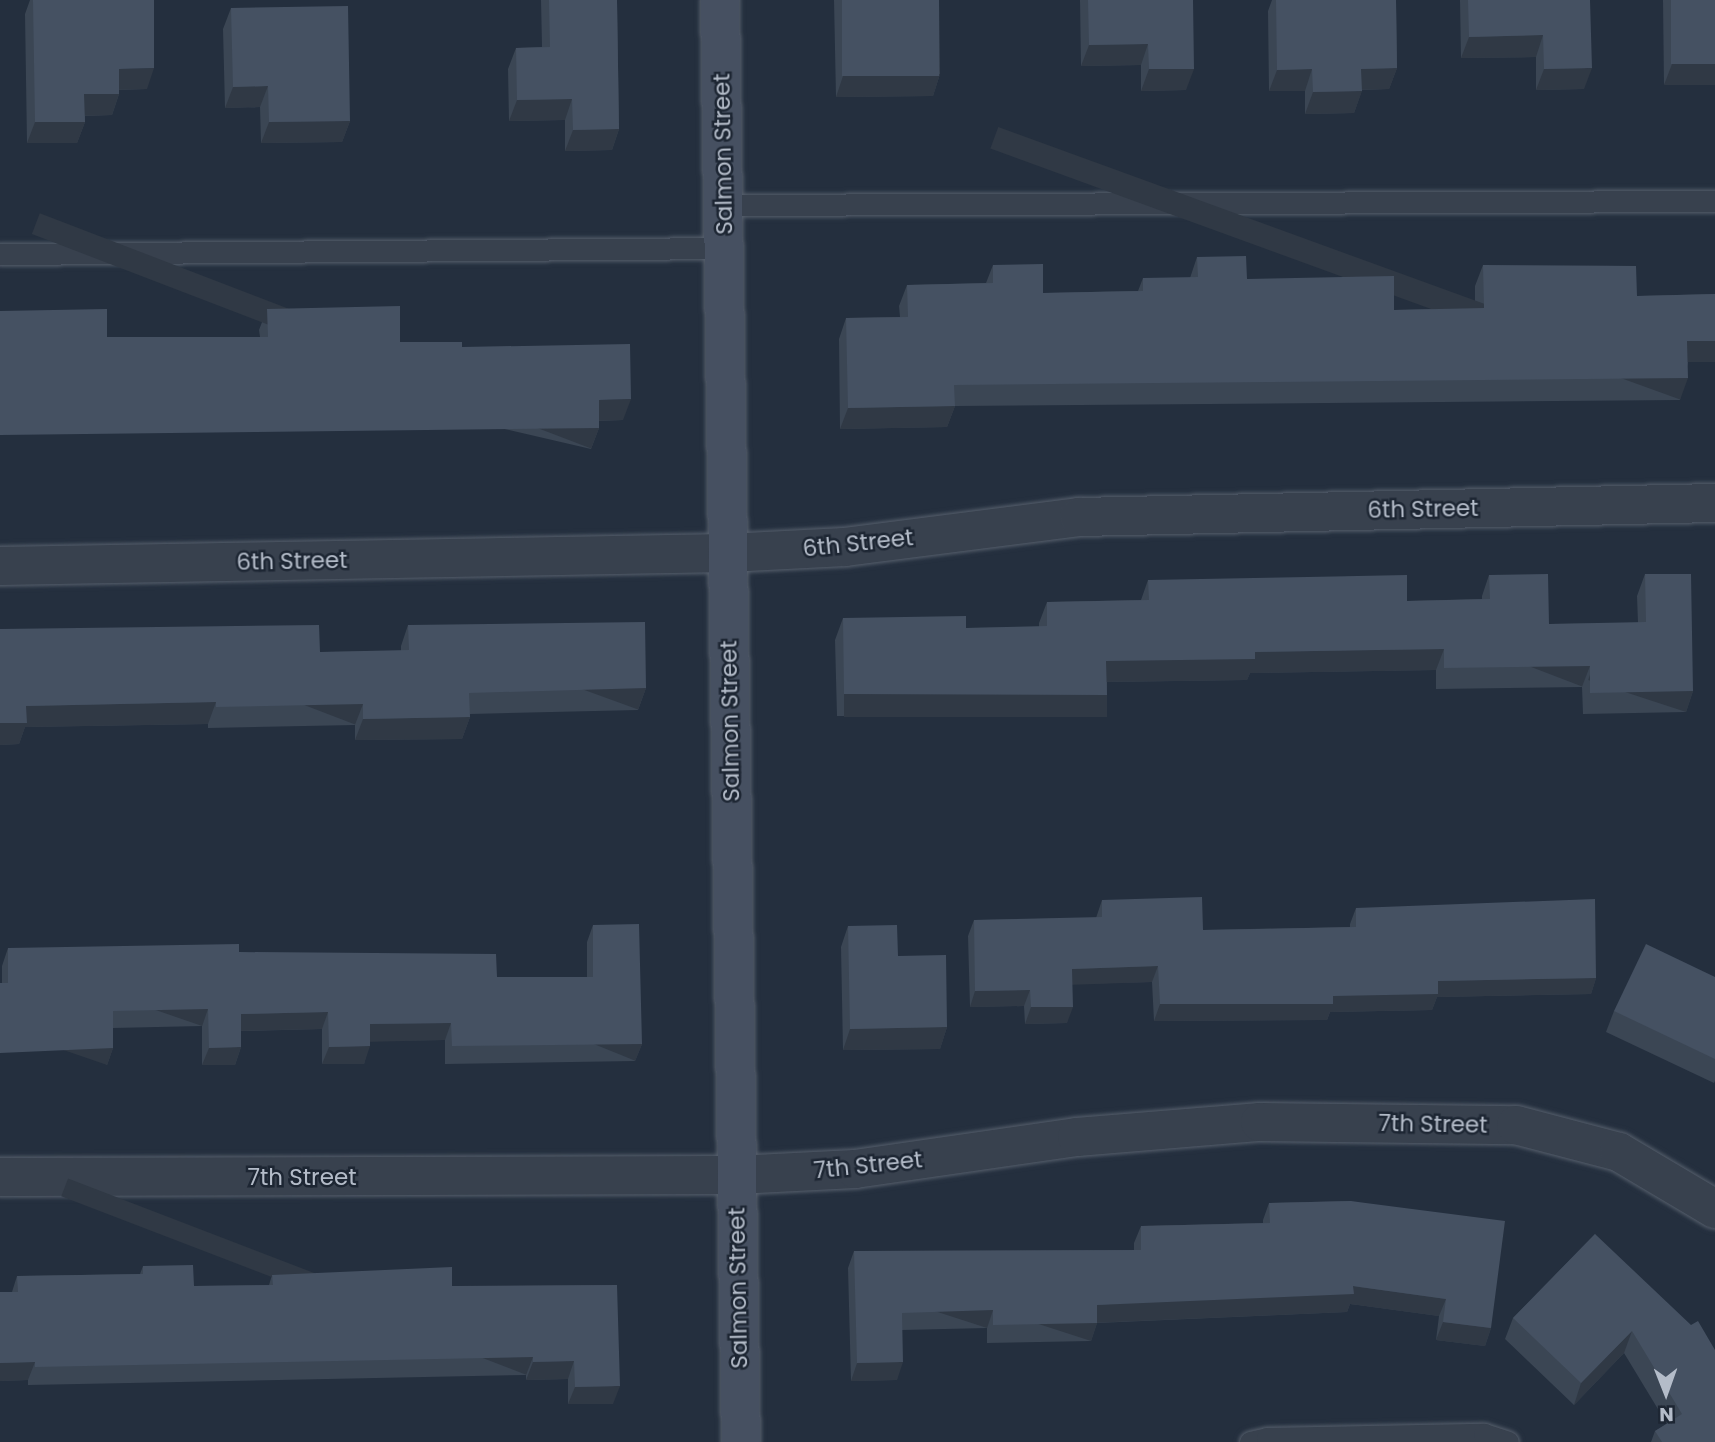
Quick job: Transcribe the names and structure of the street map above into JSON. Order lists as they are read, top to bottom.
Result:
{
  "streets": {
    "street": ["Salmon Street", "6th Street", "7th Street"]
  },
  "crossings": [
    ["Salmon Street", "6th Street"],
    ["Salmon Street", "7th Street"]
  ],
  "north": "bottom"
}
